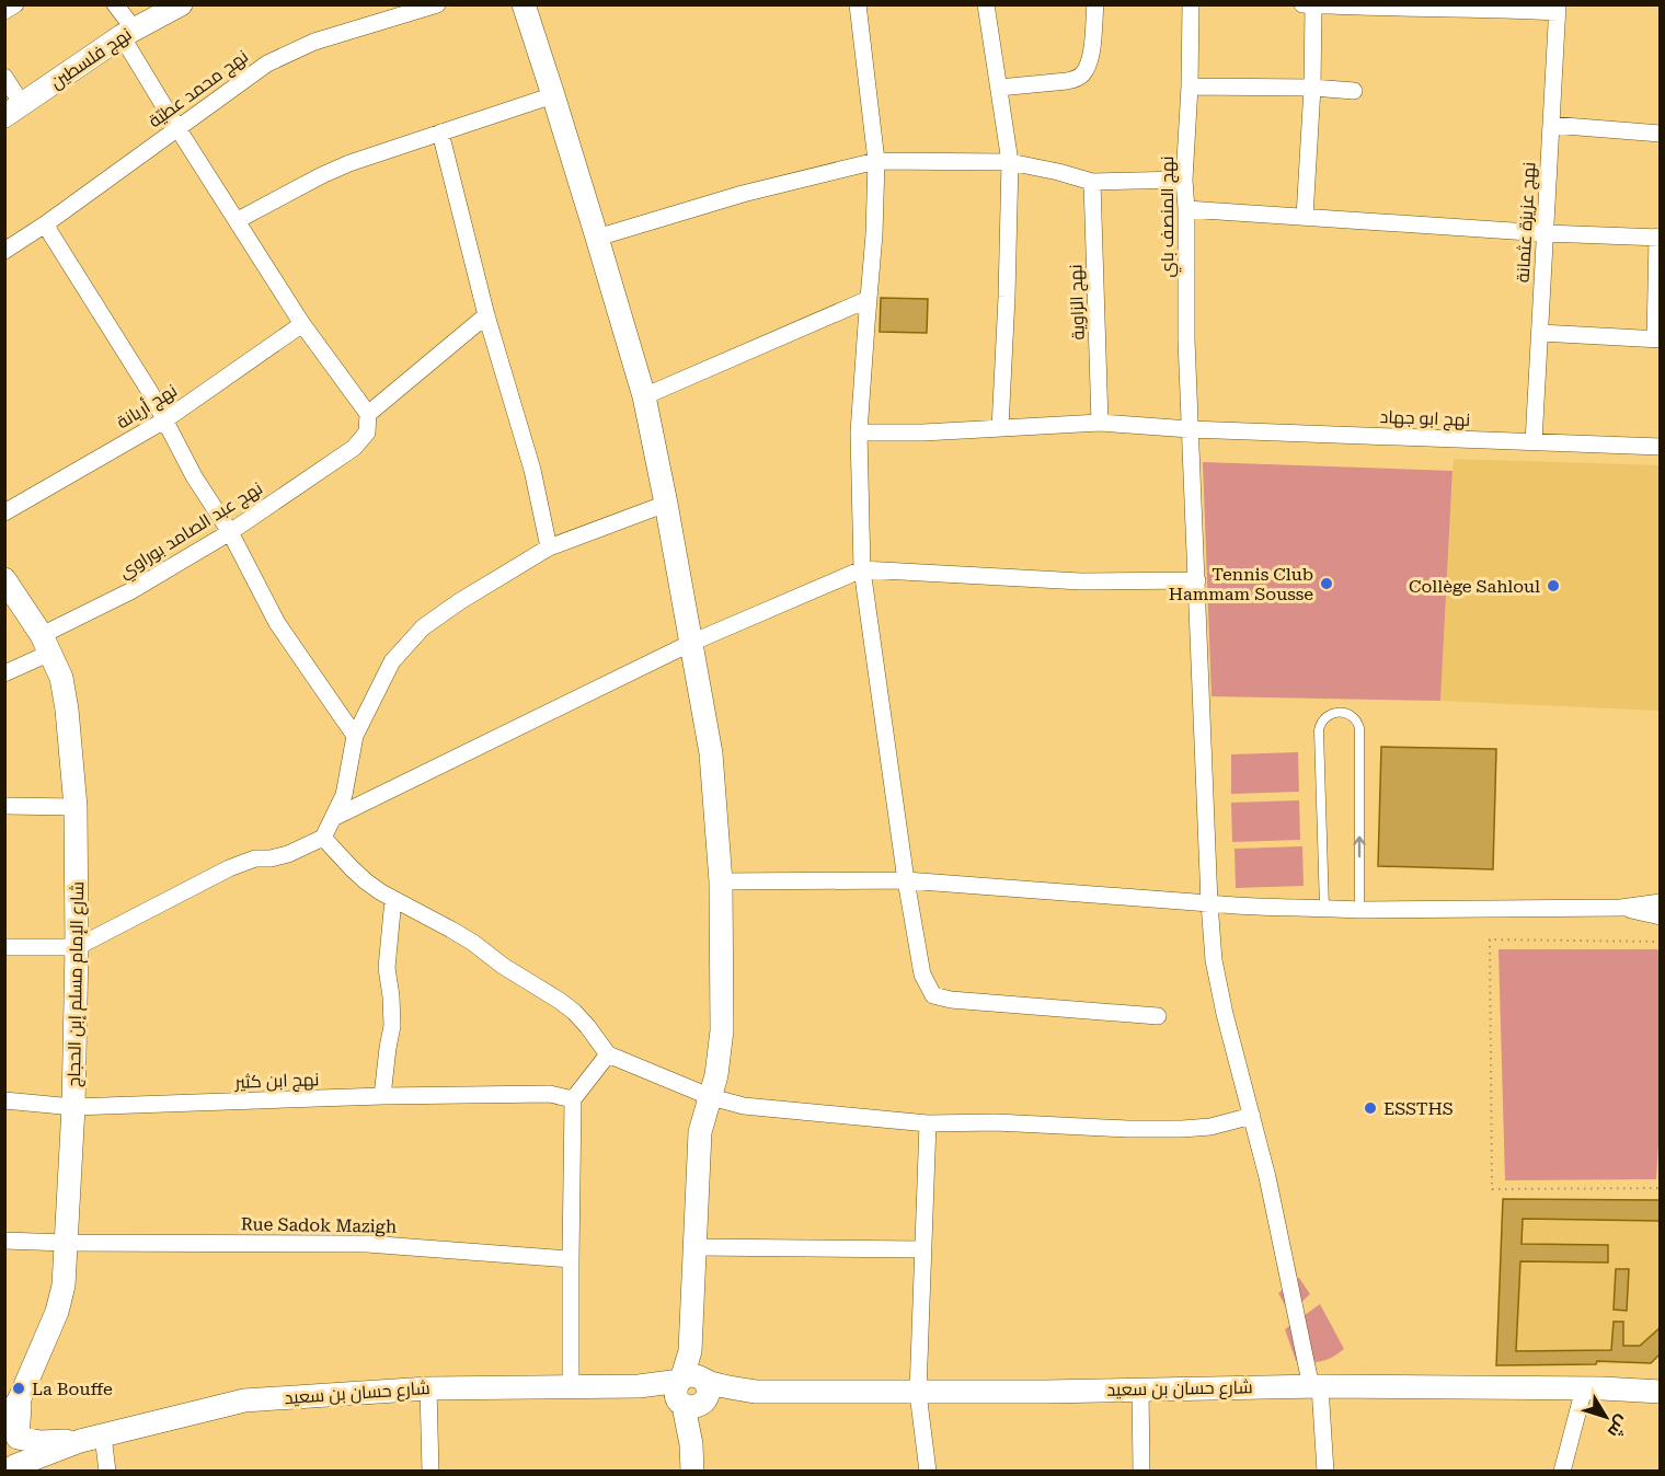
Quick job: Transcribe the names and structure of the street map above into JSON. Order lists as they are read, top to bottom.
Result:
{
  "streets": {
    "street": [
      "نهج فلسطين",
      "نهج محمد عطيّة",
      "نهج المنصف باي",
      "نهج عزيزة عثمانة",
      "نهج الزاوية",
      "نهج أريانة",
      "نهج ابو جهاد",
      "نهج عبد الصامد بوراوي",
      "شارع اﻹمام مسلم إبن الحجاج",
      "نهج ابن كثير",
      "Rue Sadok Mazigh",
      "شارع حسان بن سعيد"
    ]
  },
  "crossings": [
    ["نهج المنصف باي", "نهج ابو جهاد"],
    ["نهج المنصف باي", "شارع حسان بن سعيد"],
    ["نهج عزيزة عثمانة", "نهج ابو جهاد"],
    ["نهج الزاوية", "نهج ابو جهاد"],
    ["نهج عبد الصامد بوراوي", "شارع اﻹمام مسلم إبن الحجاج"],
    ["شارع اﻹمام مسلم إبن الحجاج", "نهج ابن كثير"],
    ["شارع اﻹمام مسلم إبن الحجاج", "Rue Sadok Mazigh"],
    ["شارع اﻹمام مسلم إبن الحجاج", "شارع حسان بن سعيد"]
  ],
  "places": [
    "Tennis Club Hammam Sousse",
    "Collège Sahloul",
    "ESSTHS",
    "La Bouffe"
  ],
  "north": "bottom right"
}
